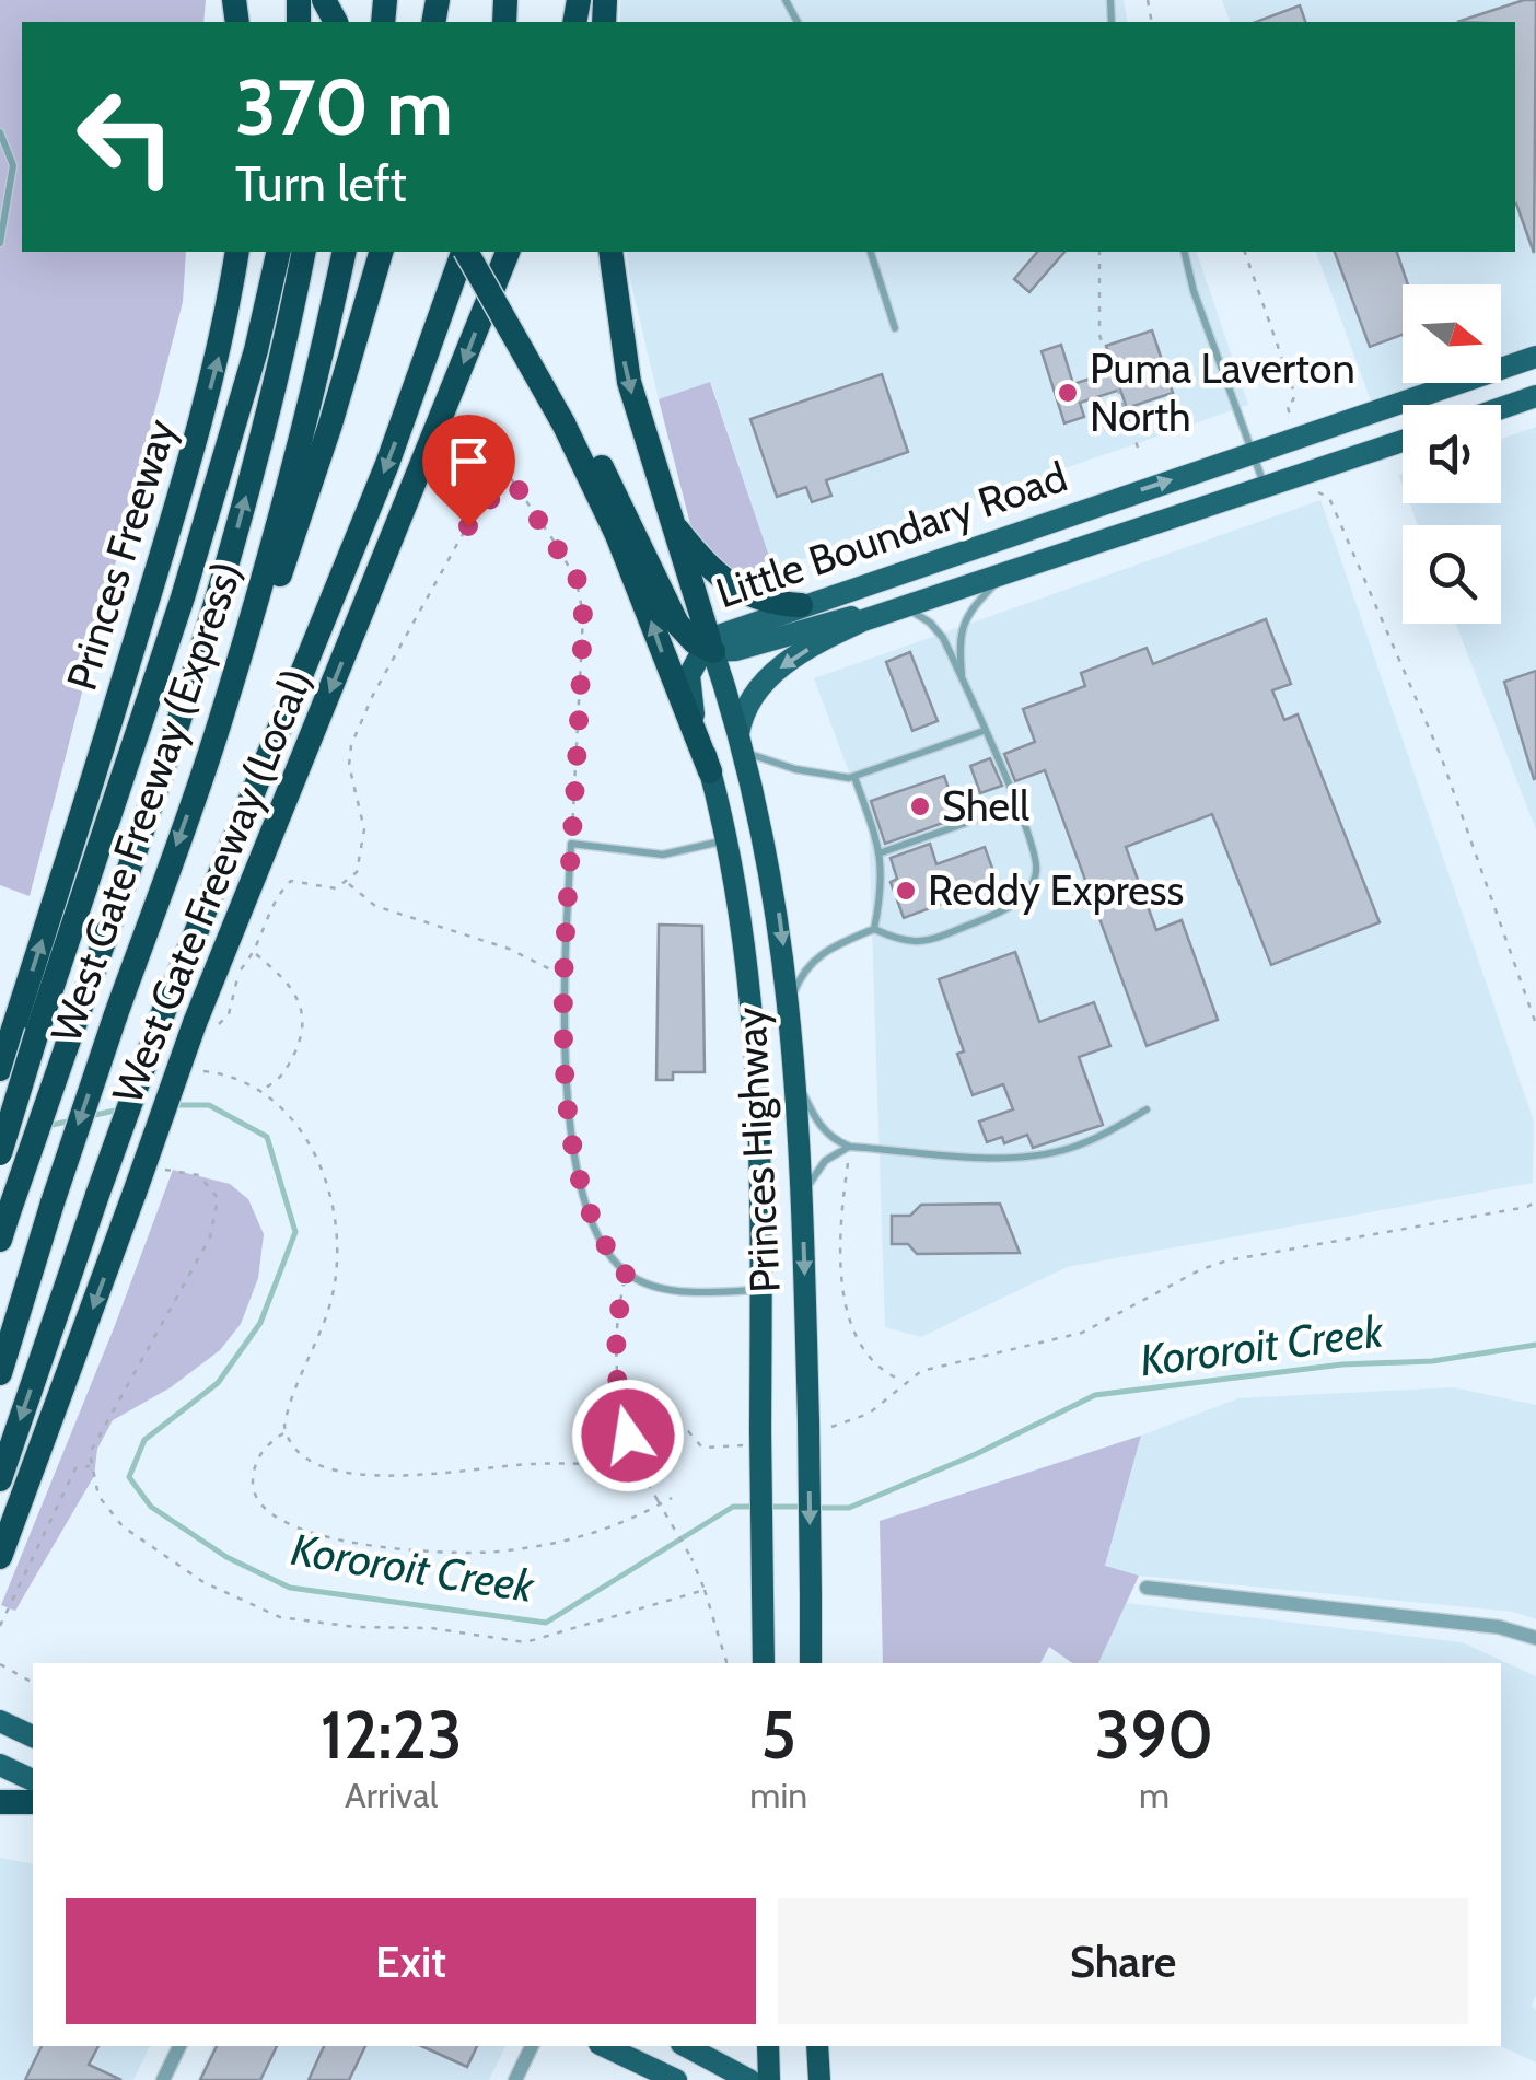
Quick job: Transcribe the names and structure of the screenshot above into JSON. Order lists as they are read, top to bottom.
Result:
{
  "streets": {
    "highway": [
      "Princes Freeway",
      "West Gate Freeway (Express)",
      "West Gate Freeway (Local)",
      "Princes Highway"
    ],
    "main road": ["Little Boundary Road"]
  },
  "crossings": [
    ["Little Boundary Road", "Princes Highway"]
  ],
  "water": ["Kororoit Creek"],
  "places": ["Puma Laverton North", "Shell", "Reddy Express"],
  "north": "right",
  "page": {
    "turn": ["370 m", "Turn left"],
    "eta": [
      "12:23",
      "Arrival",
      "5",
      "min",
      "390",
      "m"
    ],
    "buttons": ["Exit", "Share"]
  }
}
